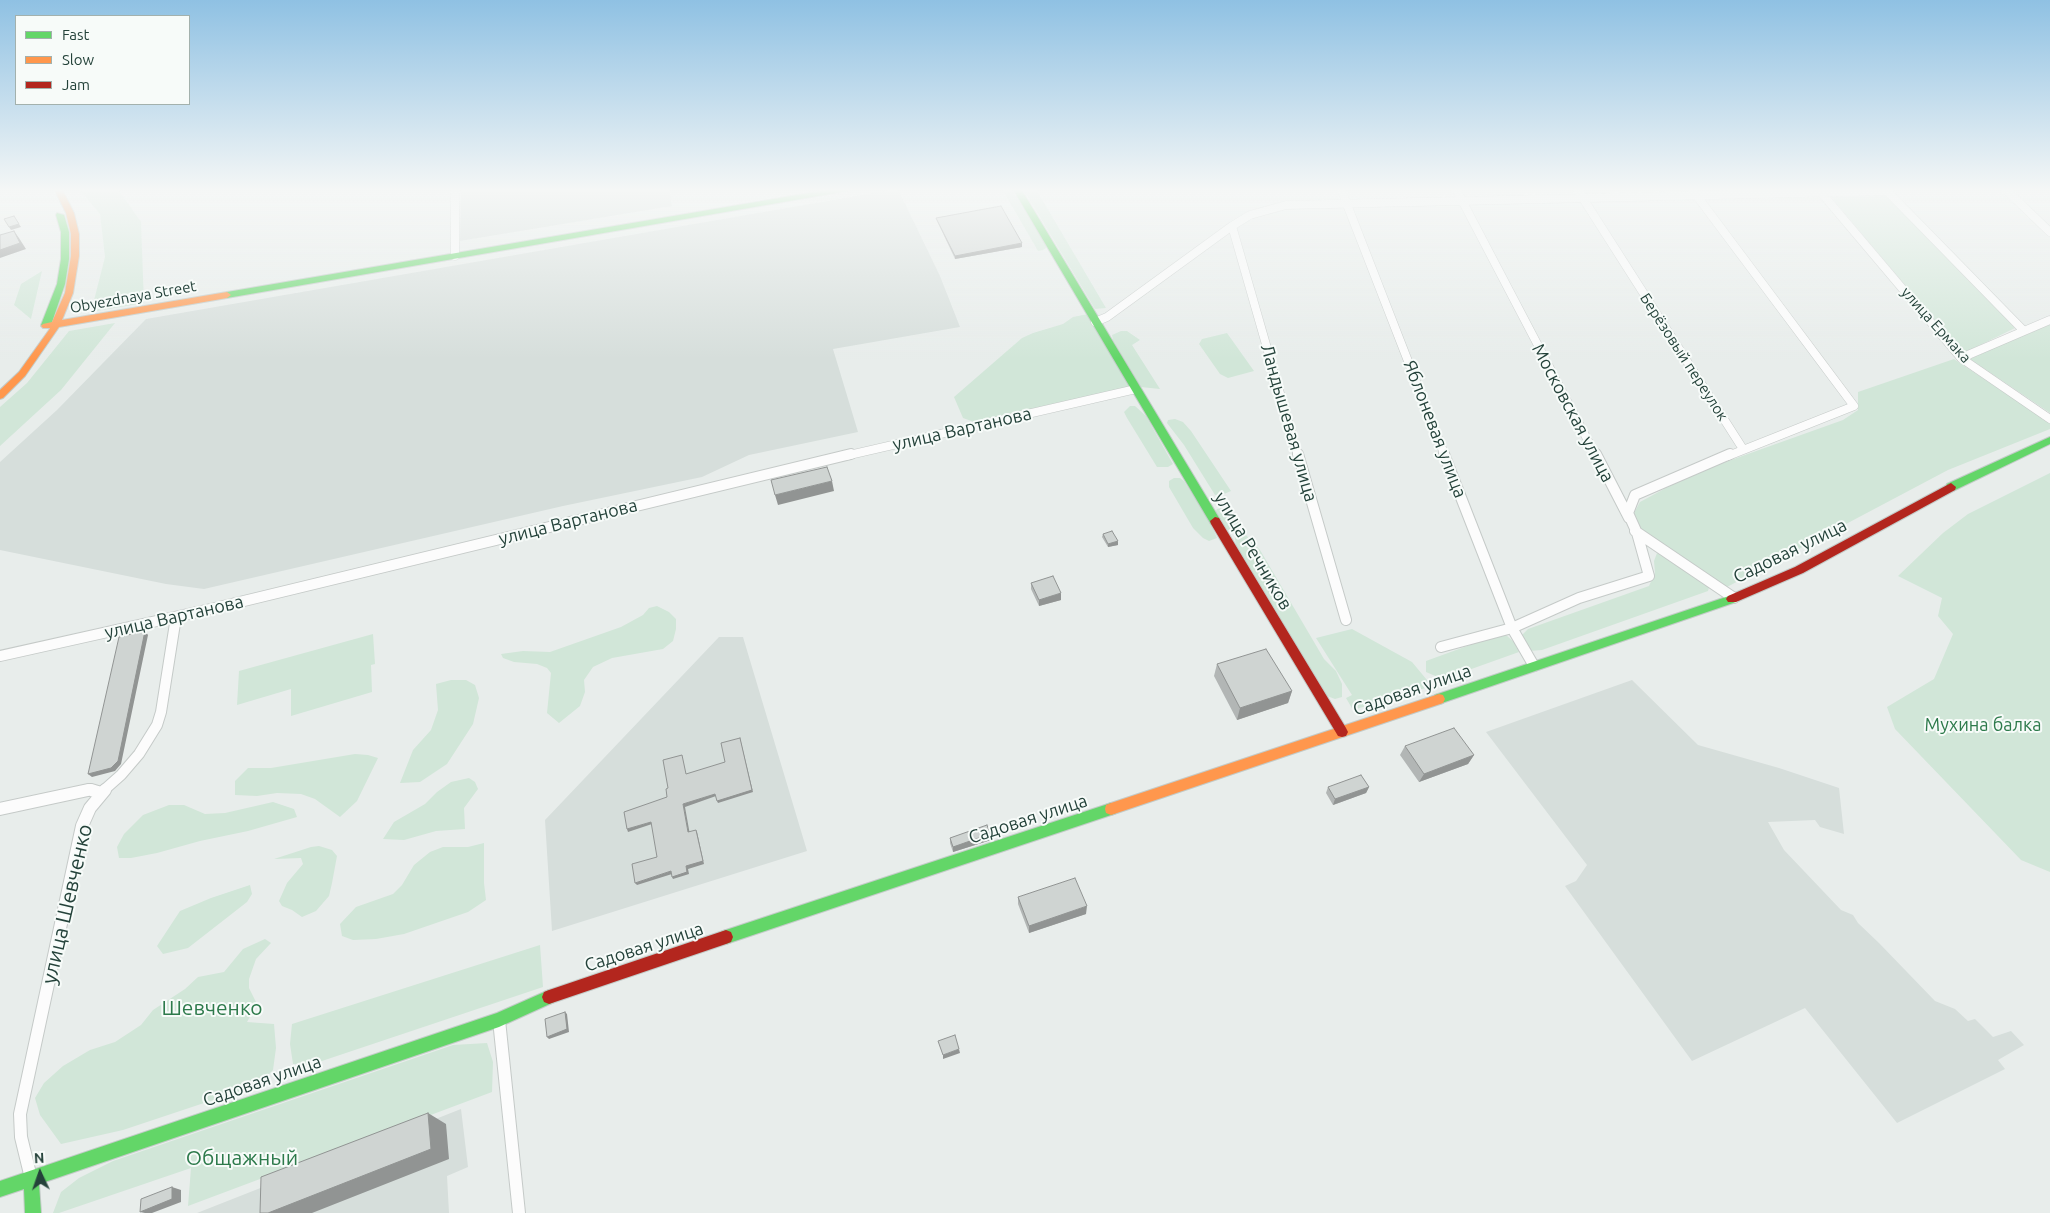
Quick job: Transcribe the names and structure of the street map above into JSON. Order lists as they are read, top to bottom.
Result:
{
  "streets": {
    "main road": [
      "Obyezdnaya Street",
      "улица Речников",
      "Садовая улица",
      "улица Шевченко"
    ],
    "street": [
      "улица Ермака",
      "Берёзовый переулок",
      "Московская улица",
      "Ландышевая улица",
      "улица Вартанова",
      "Яблоневая улица"
    ]
  },
  "crossings": [
    ["Московская улица", "Садовая улица"],
    ["улица Вартанова", "улица Речников"],
    ["улица Вартанова", "улица Шевченко"],
    ["Яблоневая улица", "Садовая улица"],
    ["улица Речников", "Садовая улица"],
    ["Садовая улица", "улица Шевченко"]
  ],
  "parks": ["Мухина балка", "Шевченко", "Общажный"],
  "legend": ["Fast", "Slow", "Jam"],
  "north": "top"
}
